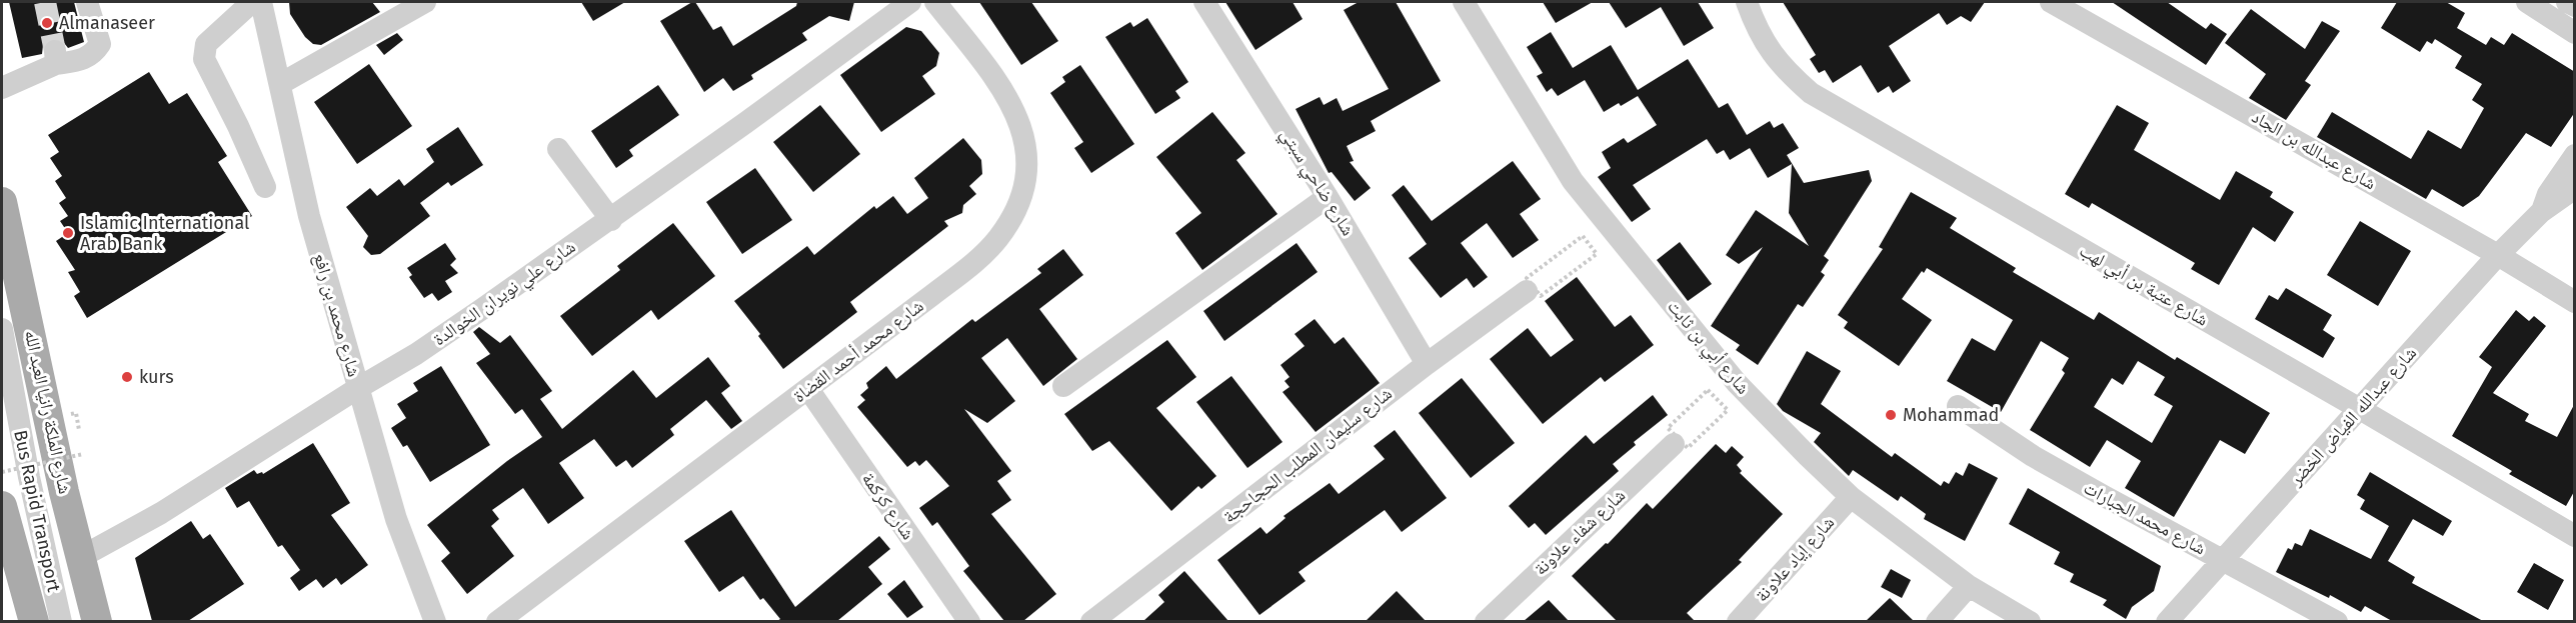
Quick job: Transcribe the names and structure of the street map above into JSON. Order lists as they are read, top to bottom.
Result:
{
  "streets": {
    "main road": ["شارع الملكة رانيا العبد الله"],
    "street": [
      "شارع عبدالله بن الجاد",
      "شارع ضاحي سبتي",
      "شارع عتبة بن أبي لهب",
      "شارع علي نويران الخوالدة",
      "شارع محمد بن رافع",
      "شارع أبي بن ثابت",
      "شارع محمد أحمد القضاة",
      "شارع عبدالله الفياض الخضر",
      "شارع سليمان المطلب الحجاحجة",
      "شارع كركمة",
      "Bus Rapid Transport",
      "شارع محمد الجبارات",
      "شارع شفاء علاونة",
      "شارع إياد علاونة"
    ]
  },
  "crossings": [
    ["شارع عبدالله بن الجاد", "شارع عبدالله الفياض الخضر"],
    ["شارع ضاحي سبتي", "شارع سليمان المطلب الحجاحجة"],
    ["شارع عتبة بن أبي لهب", "شارع عبدالله الفياض الخضر"],
    ["شارع علي نويران الخوالدة", "شارع محمد بن رافع"],
    ["شارع علي نويران الخوالدة", "شارع الملكة رانيا العبد الله"],
    ["شارع أبي بن ثابت", "شارع إياد علاونة"],
    ["شارع محمد أحمد القضاة", "شارع كركمة"],
    ["شارع عبدالله الفياض الخضر", "شارع محمد الجبارات"]
  ],
  "places": [
    "Almanaseer",
    "Islamic International Arab Bank",
    "kurs",
    "Mohammad"
  ]
}
